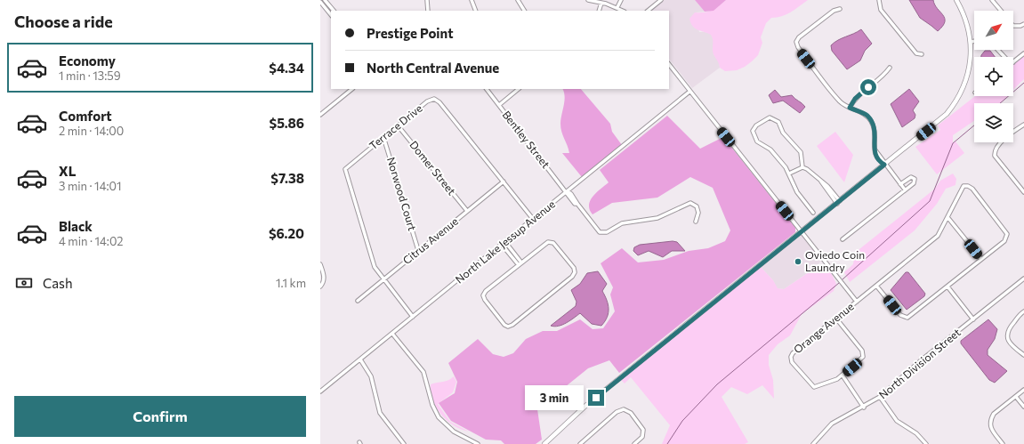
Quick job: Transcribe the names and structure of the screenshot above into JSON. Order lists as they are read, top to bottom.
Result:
{
  "streets": {
    "street": [
      "Terrace Drive",
      "Bentley Street",
      "Domer Street",
      "Norwood Court",
      "Citrus Avenue",
      "North Lake Jessup Avenue",
      "Orange Avenue",
      "North Division Street"
    ]
  },
  "crossings": [
    ["Terrace Drive", "Domer Street"],
    ["Terrace Drive", "Norwood Court"],
    ["Terrace Drive", "Citrus Avenue"],
    ["Terrace Drive", "North Lake Jessup Avenue"],
    ["Bentley Street", "North Lake Jessup Avenue"],
    ["Domer Street", "Citrus Avenue"],
    ["Norwood Court", "Citrus Avenue"]
  ],
  "places": ["Oviedo Coin Laundry"],
  "north": "top right",
  "page": {
    "heading": "Choose a ride",
    "banner": ["Prestige Point", "North Central Avenue"],
    "list": [
      {
        "name": "Economy",
        "note": "1 min · 13:59",
        "value": "$4.34"
      },
      {
        "name": "Comfort",
        "note": "2 min · 14:00",
        "value": "$5.86"
      },
      {
        "name": "XL",
        "note": "3 min · 14:01",
        "value": "$7.38"
      },
      {
        "name": "Black",
        "note": "4 min · 14:02",
        "value": "$6.20"
      }
    ],
    "pay": ["Cash", "1.1 km"],
    "bubble": "3 min",
    "buttons": "Confirm"
  }
}
